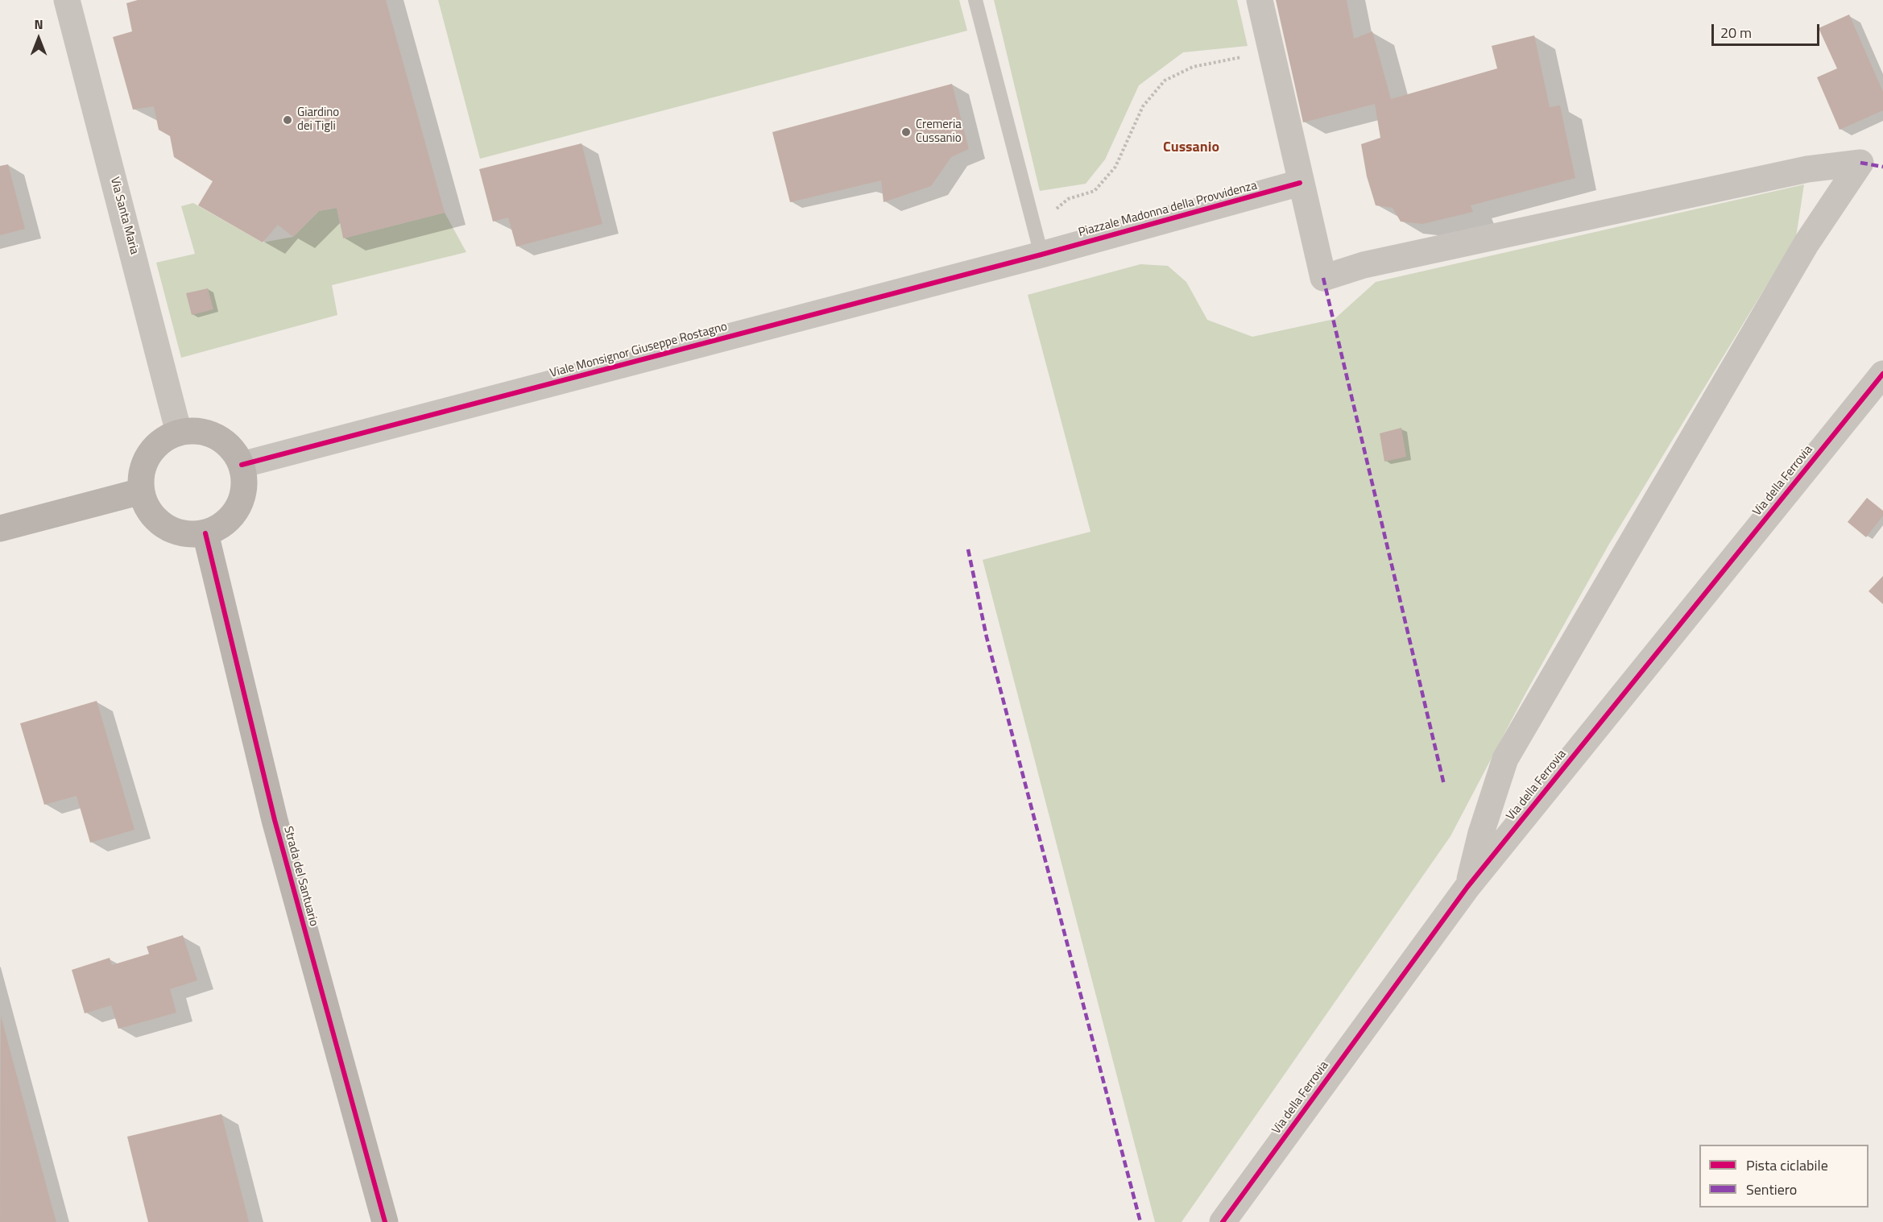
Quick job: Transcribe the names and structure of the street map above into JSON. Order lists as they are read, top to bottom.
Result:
{
  "streets": {
    "street": [
      "Piazzale Madonna della Provvidenza",
      "Via Santa Maria",
      "Viale Monsignor Giuseppe Rostagno",
      "Via della Ferrovia",
      "Strada del Santuario"
    ]
  },
  "crossings": [
    ["Piazzale Madonna della Provvidenza", "Viale Monsignor Giuseppe Rostagno"],
    ["Piazzale Madonna della Provvidenza", "Via della Ferrovia"],
    ["Via Santa Maria", "Viale Monsignor Giuseppe Rostagno"],
    ["Via Santa Maria", "Strada del Santuario"],
    ["Viale Monsignor Giuseppe Rostagno", "Strada del Santuario"]
  ],
  "districts": ["Cussanio"],
  "places": ["Giardino dei Tigli", "Cremeria Cussanio"],
  "legend": ["Pista ciclabile", "Sentiero"],
  "scale_bar": "20 m",
  "north": "top"
}
